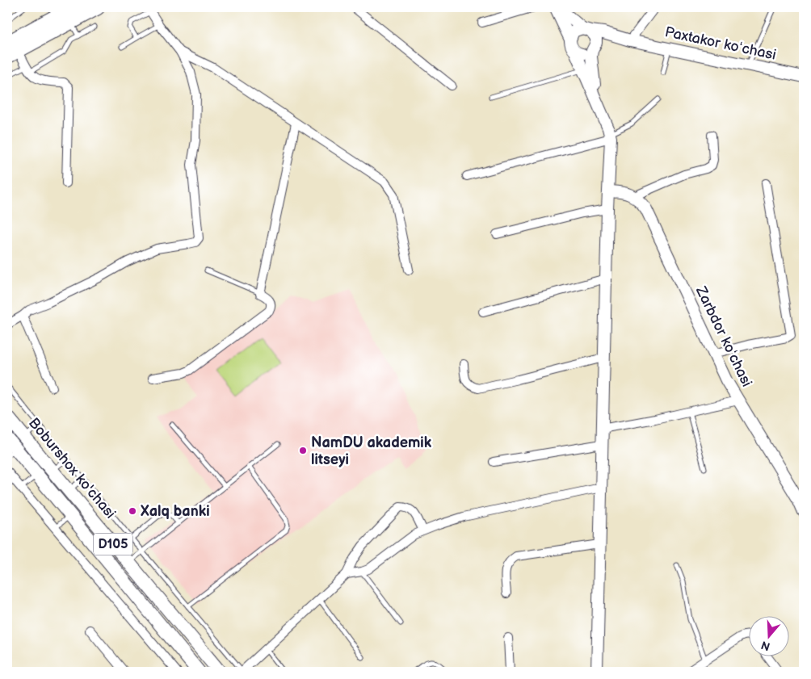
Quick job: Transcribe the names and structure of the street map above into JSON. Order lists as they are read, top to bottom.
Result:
{
  "streets": {
    "main road": [
      "Paxtakor koʻchasi",
      "Zarbdor koʻchasi",
      "Boburshox ko'chasi",
      "D105"
    ]
  },
  "places": ["NamDU akademik litseyi", "Xalq banki"],
  "north": "bottom"
}
